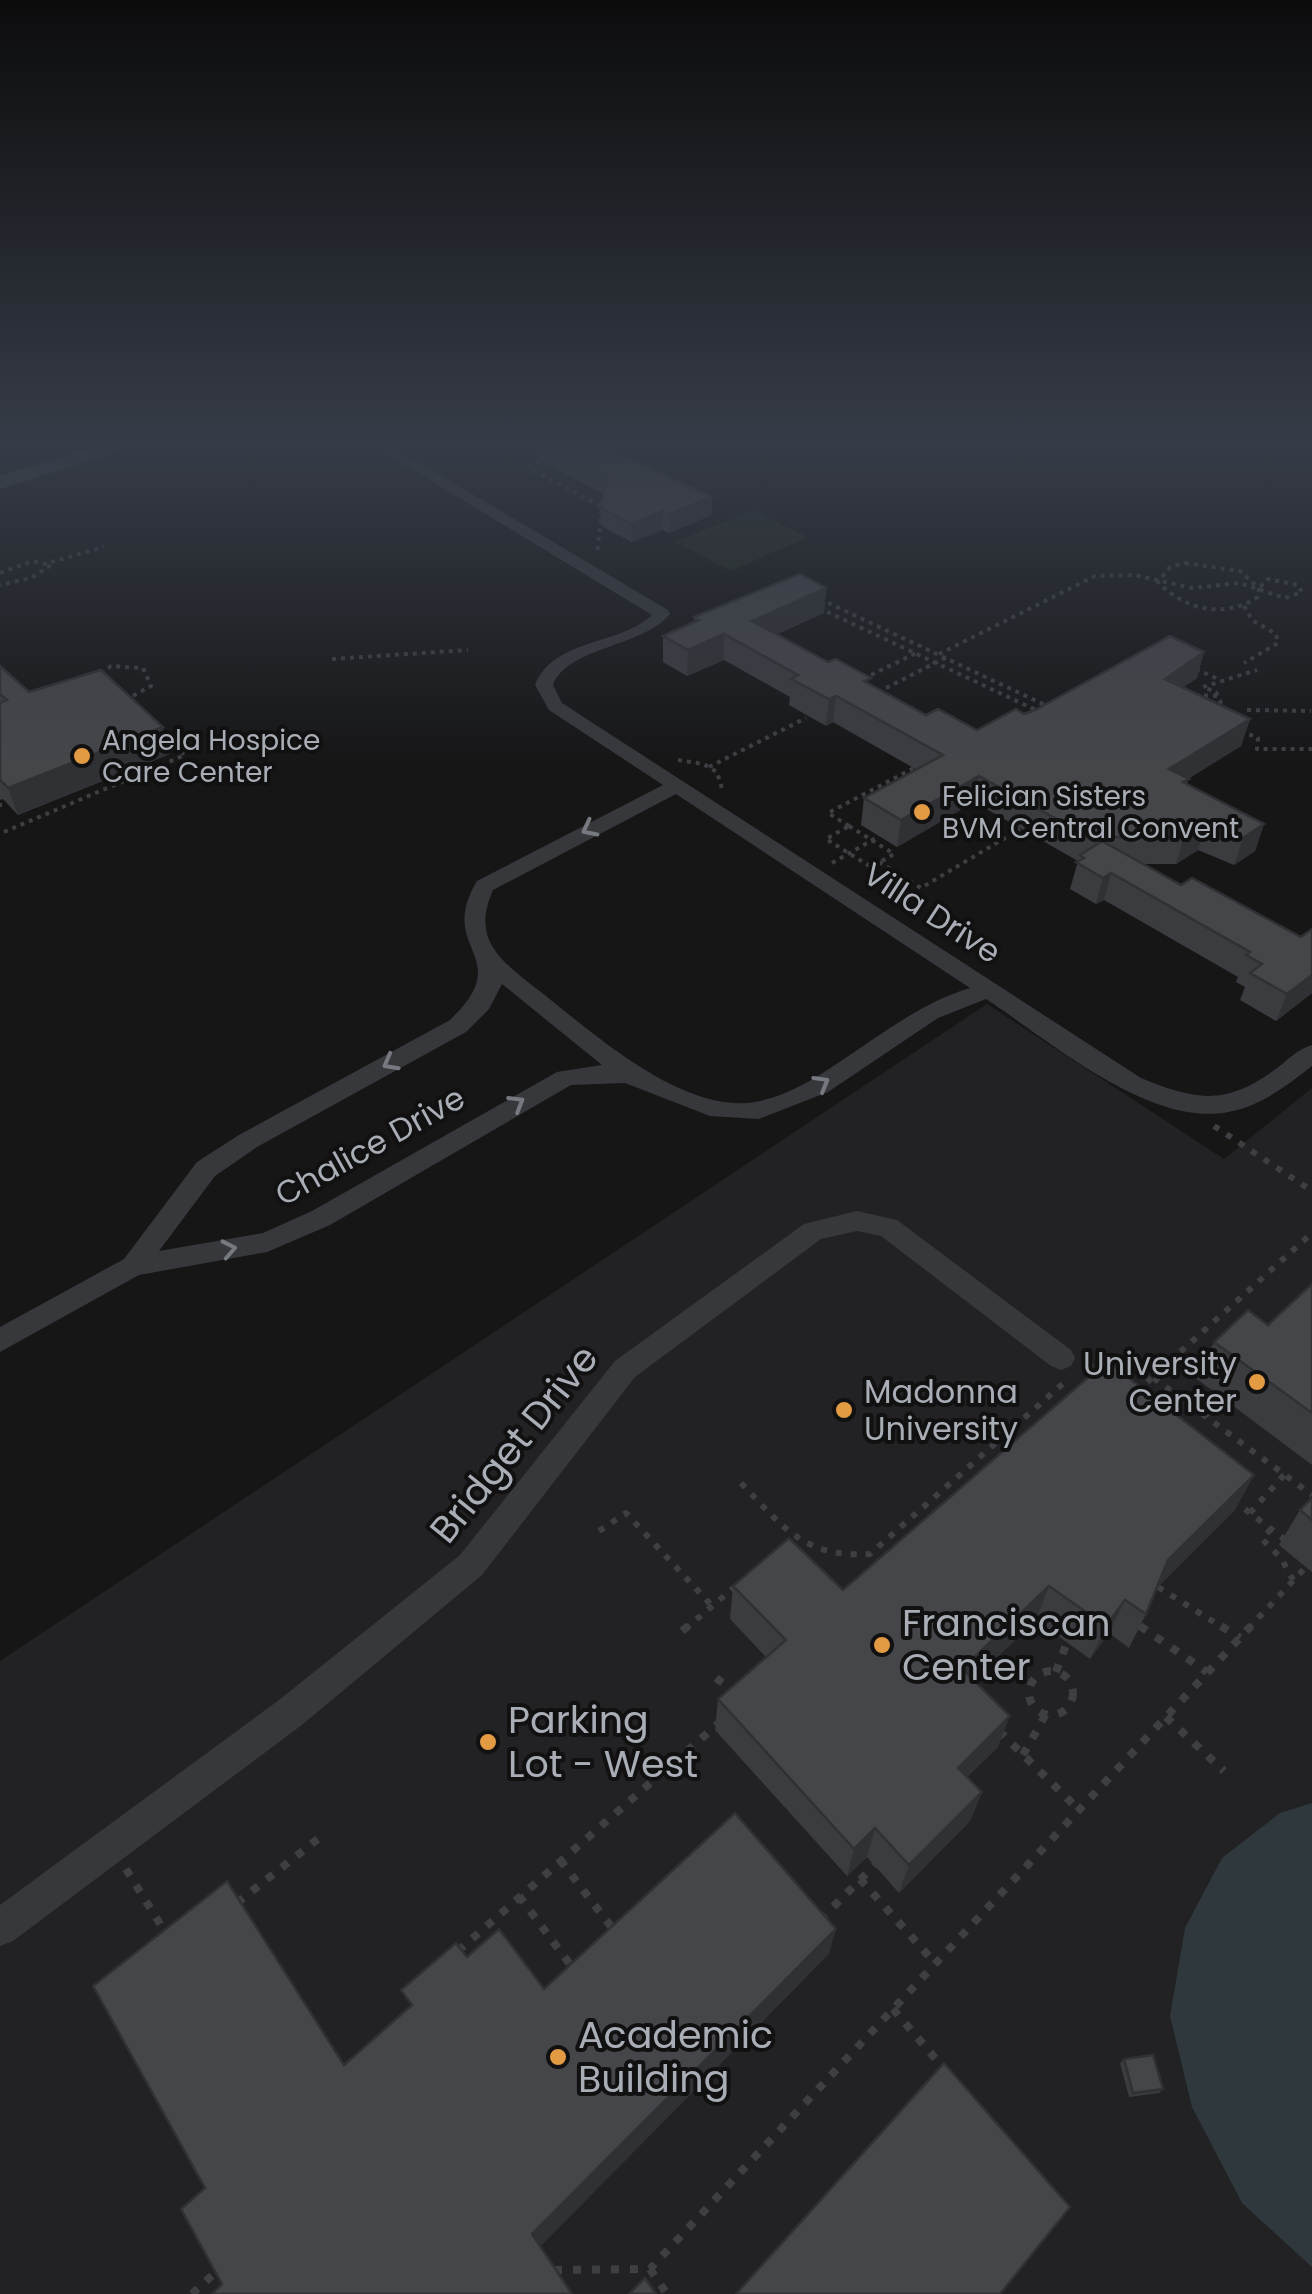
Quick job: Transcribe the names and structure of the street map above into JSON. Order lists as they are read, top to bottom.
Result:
{
  "streets": {
    "street": ["Villa Drive", "Chalice Drive", "Bridget Drive"]
  },
  "crossings": [
    ["Villa Drive", "Chalice Drive"]
  ],
  "places": [
    "Angela Hospice Care Center",
    "Felician Sisters BVM Central Convent",
    "University Center",
    "Madonna University",
    "Franciscan Center",
    "Parking Lot - West",
    "Academic Building"
  ]
}
